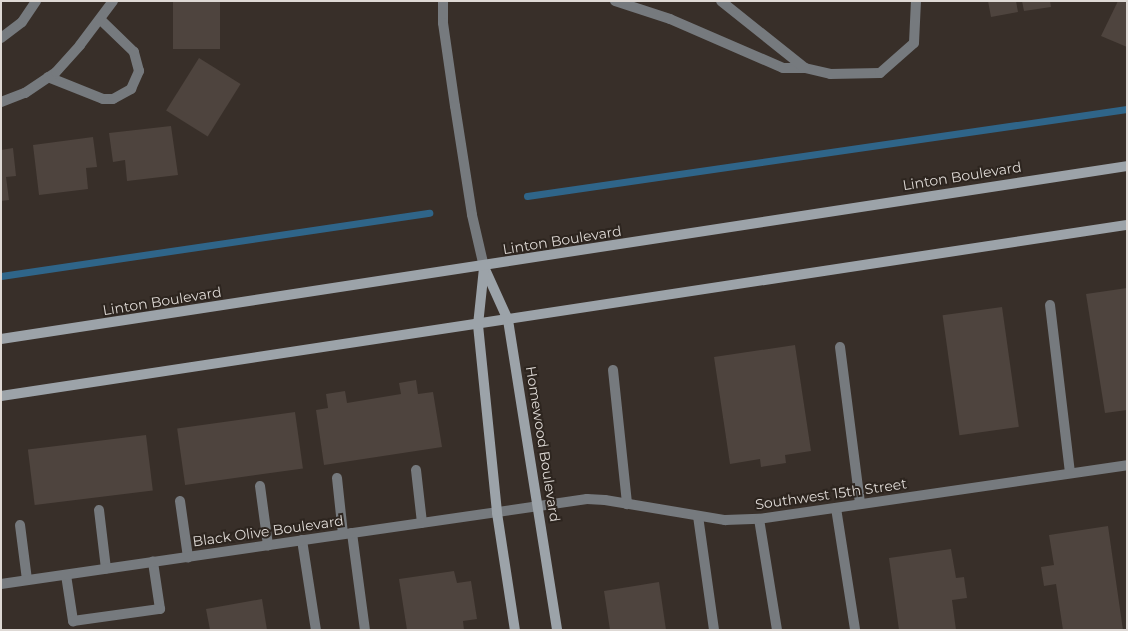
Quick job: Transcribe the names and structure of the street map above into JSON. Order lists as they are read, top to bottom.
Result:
{
  "streets": {
    "main road": ["Linton Boulevard", "Homewood Boulevard"],
    "street": ["Southwest 15th Street", "Black Olive Boulevard"]
  },
  "crossings": [
    ["Linton Boulevard", "Homewood Boulevard"],
    ["Homewood Boulevard", "Southwest 15th Street"],
    ["Homewood Boulevard", "Black Olive Boulevard"],
    ["Southwest 15th Street", "Black Olive Boulevard"]
  ]
}
